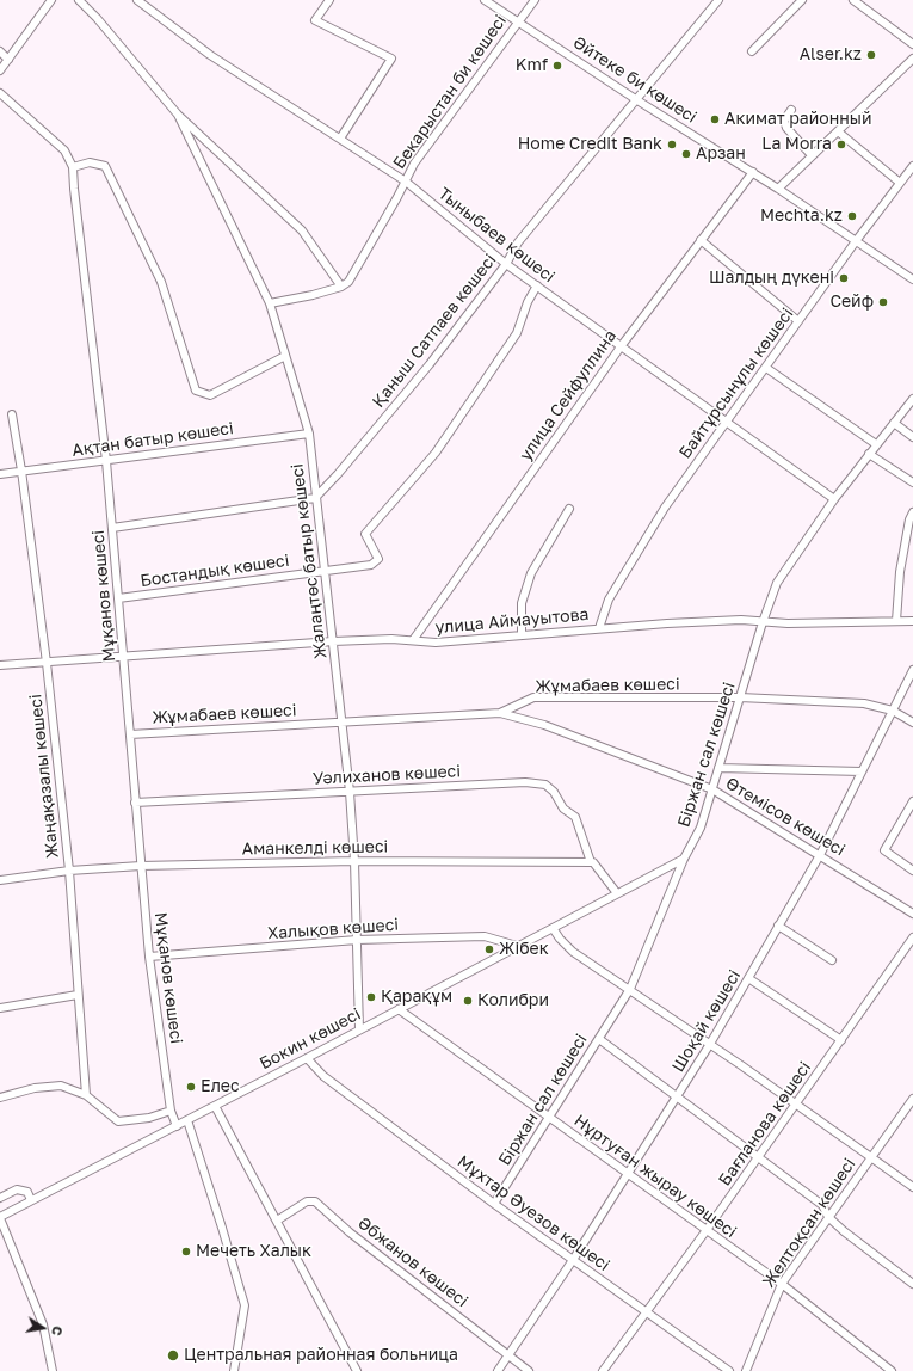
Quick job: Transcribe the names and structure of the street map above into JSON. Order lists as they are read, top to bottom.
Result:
{
  "streets": {
    "street": [
      "Әйтеке би көшесі",
      "Бекарыстан би көшесі",
      "Тыныбаев көшесі",
      "Қаныш Сатпаев көшесі",
      "Байтұрсынұлы көшесі",
      "улица Сейфуллина",
      "Ақтан батыр көшесі",
      "Жалаңтөс батыр көшесі",
      "Бостандық көшесі",
      "Мұқанов көшесі",
      "улица Аймауытова",
      "Жұмабаев көшесі",
      "Біржан сал көшесі",
      "Уәлиханов көшесі",
      "Жаңақазалы көшесі",
      "Өтемісов көшесі",
      "Аманкелді көшесі",
      "Халықов көшесі",
      "Шоқай көшесі",
      "Бокин көшесі",
      "Бағланова көшесі",
      "Нұртуған жырау көшесі",
      "Мұхтар Әуезов көшесі",
      "Желтоқсан көшесі",
      "Әбжанов көшесі"
    ]
  },
  "crossings": [
    ["Әйтеке би көшесі", "Бекарыстан би көшесі"],
    ["Әйтеке би көшесі", "Қаныш Сатпаев көшесі"],
    ["Әйтеке би көшесі", "Байтұрсынұлы көшесі"],
    ["Әйтеке би көшесі", "улица Сейфуллина"],
    ["Бекарыстан би көшесі", "Тыныбаев көшесі"],
    ["Бекарыстан би көшесі", "Жалаңтөс батыр көшесі"],
    ["Тыныбаев көшесі", "Қаныш Сатпаев көшесі"],
    ["Тыныбаев көшесі", "Байтұрсынұлы көшесі"],
    ["Тыныбаев көшесі", "улица Сейфуллина"],
    ["Тыныбаев көшесі", "Бостандық көшесі"],
    ["Тыныбаев көшесі", "Біржан сал көшесі"],
    ["Қаныш Сатпаев көшесі", "Жалаңтөс батыр көшесі"],
    ["Байтұрсынұлы көшесі", "улица Аймауытова"],
    ["улица Сейфуллина", "улица Аймауытова"],
    ["Ақтан батыр көшесі", "Жалаңтөс батыр көшесі"],
    ["Ақтан батыр көшесі", "Мұқанов көшесі"],
    ["Ақтан батыр көшесі", "Жаңақазалы көшесі"],
    ["Жалаңтөс батыр көшесі", "Бостандық көшесі"],
    ["Жалаңтөс батыр көшесі", "улица Аймауытова"],
    ["Жалаңтөс батыр көшесі", "Жұмабаев көшесі"],
    ["Жалаңтөс батыр көшесі", "Уәлиханов көшесі"],
    ["Жалаңтөс батыр көшесі", "Аманкелді көшесі"],
    ["Жалаңтөс батыр көшесі", "Халықов көшесі"],
    ["Жалаңтөс батыр көшесі", "Бокин көшесі"],
    ["Бостандық көшесі", "Мұқанов көшесі"],
    ["Мұқанов көшесі", "улица Аймауытова"],
    ["Мұқанов көшесі", "Жұмабаев көшесі"],
    ["Мұқанов көшесі", "Уәлиханов көшесі"],
    ["Мұқанов көшесі", "Аманкелді көшесі"],
    ["Мұқанов көшесі", "Халықов көшесі"],
    ["Мұқанов көшесі", "Бокин көшесі"],
    ["улица Аймауытова", "Біржан сал көшесі"],
    ["улица Аймауытова", "Жаңақазалы көшесі"],
    ["Жұмабаев көшесі", "Біржан сал көшесі"],
    ["Жұмабаев көшесі", "Өтемісов көшесі"],
    ["Жұмабаев көшесі", "Шоқай көшесі"],
    ["Біржан сал көшесі", "Өтемісов көшесі"],
    ["Біржан сал көшесі", "Бокин көшесі"],
    ["Біржан сал көшесі", "Нұртуған жырау көшесі"],
    ["Біржан сал көшесі", "Мұхтар Әуезов көшесі"],
    ["Уәлиханов көшесі", "Аманкелді көшесі"],
    ["Жаңақазалы көшесі", "Аманкелді көшесі"],
    ["Өтемісов көшесі", "Шоқай көшесі"],
    ["Халықов көшесі", "Бокин көшесі"],
    ["Шоқай көшесі", "Нұртуған жырау көшесі"],
    ["Шоқай көшесі", "Мұхтар Әуезов көшесі"],
    ["Шоқай көшесі", "Әбжанов көшесі"],
    ["Бокин көшесі", "Нұртуған жырау көшесі"],
    ["Бокин көшесі", "Мұхтар Әуезов көшесі"],
    ["Бағланова көшесі", "Нұртуған жырау көшесі"],
    ["Бағланова көшесі", "Мұхтар Әуезов көшесі"],
    ["Нұртуған жырау көшесі", "Желтоқсан көшесі"]
  ],
  "places": [
    "Alser.kz",
    "Kmf",
    "Акимат районный",
    "Home Credit Bank",
    "La Morra",
    "Арзан",
    "Mechta.kz",
    "Шалдың дүкені",
    "Сейф",
    "Жібек",
    "Қарақұм",
    "Колибри",
    "Елес",
    "Мечеть Халык",
    "Центральная районная больница"
  ],
  "north": "right"
}
